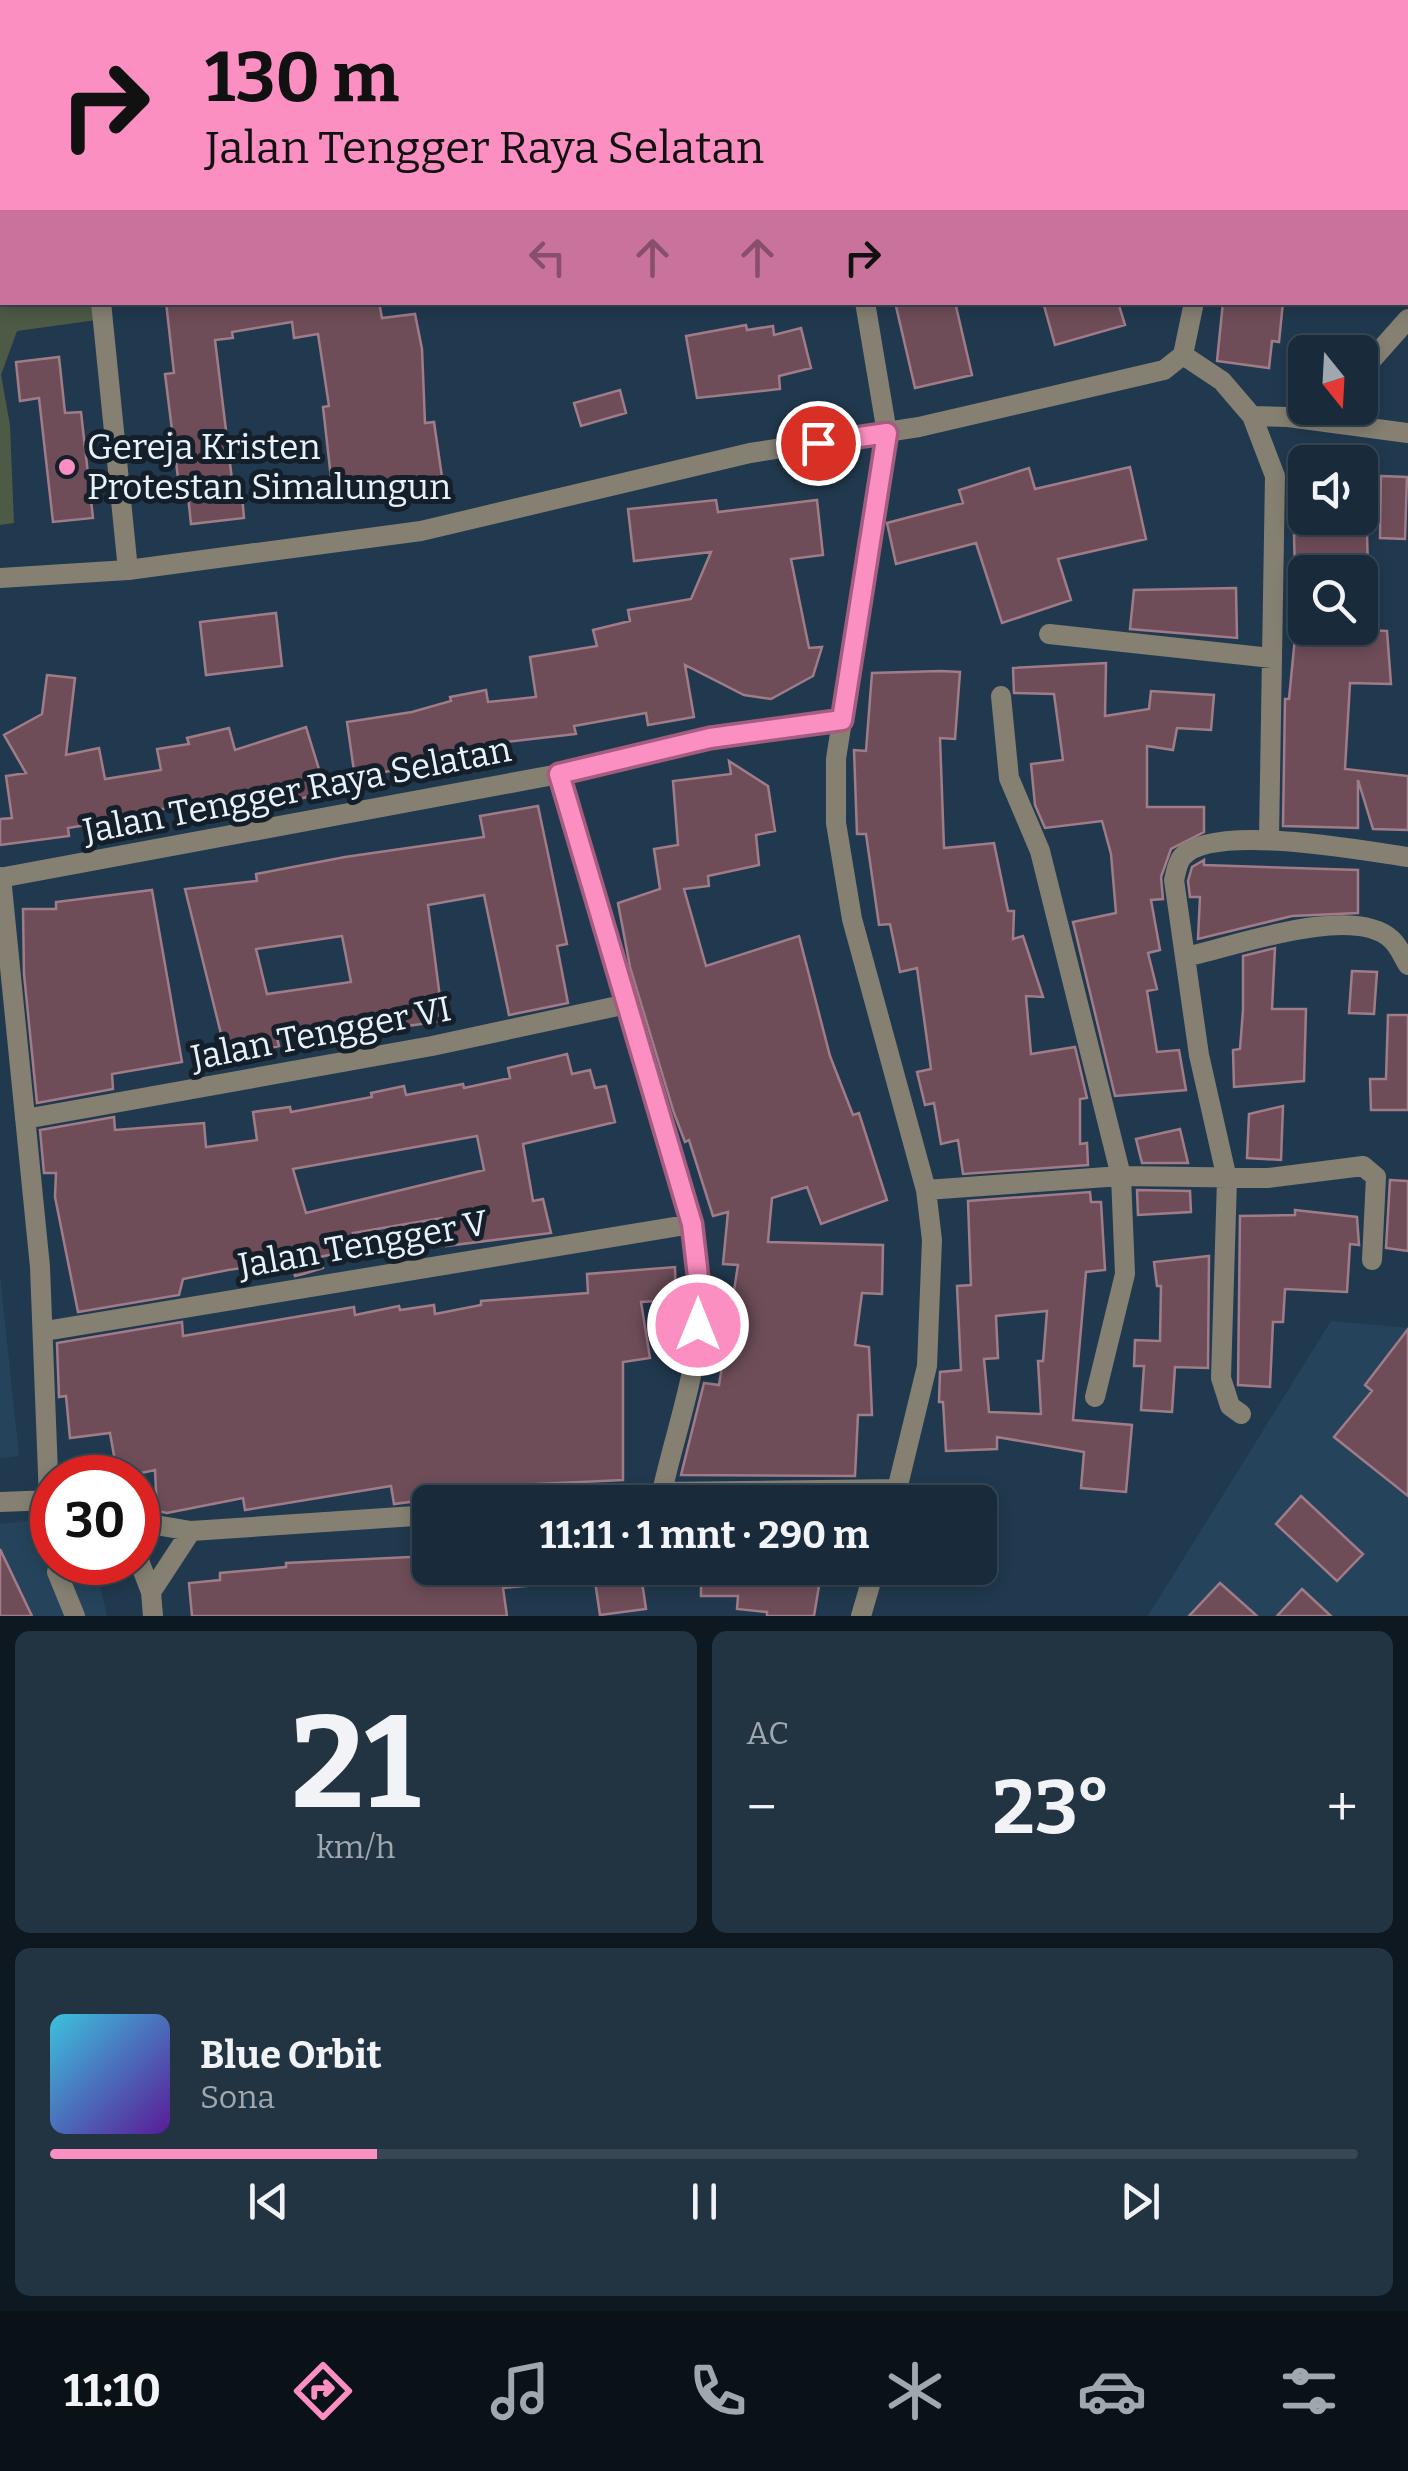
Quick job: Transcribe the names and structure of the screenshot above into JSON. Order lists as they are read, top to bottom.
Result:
{
  "streets": {
    "street": ["Jalan Tengger Raya Selatan", "Jalan Tengger VI", "Jalan Tengger V"]
  },
  "places": ["Gereja Kristen Protestan Simalungun"],
  "north": "bottom",
  "page": {
    "turn": ["130 m", "Jalan Tengger Raya Selatan"],
    "limit": "30",
    "trip": "11:11 · 1 mnt · 290 m",
    "tile": [
      ["21", "km/h"],
      "AC"
    ],
    "heat": ["−", "23°", "+"],
    "song": ["Blue Orbit", "Sona"],
    "tabs": "11:10"
  }
}
